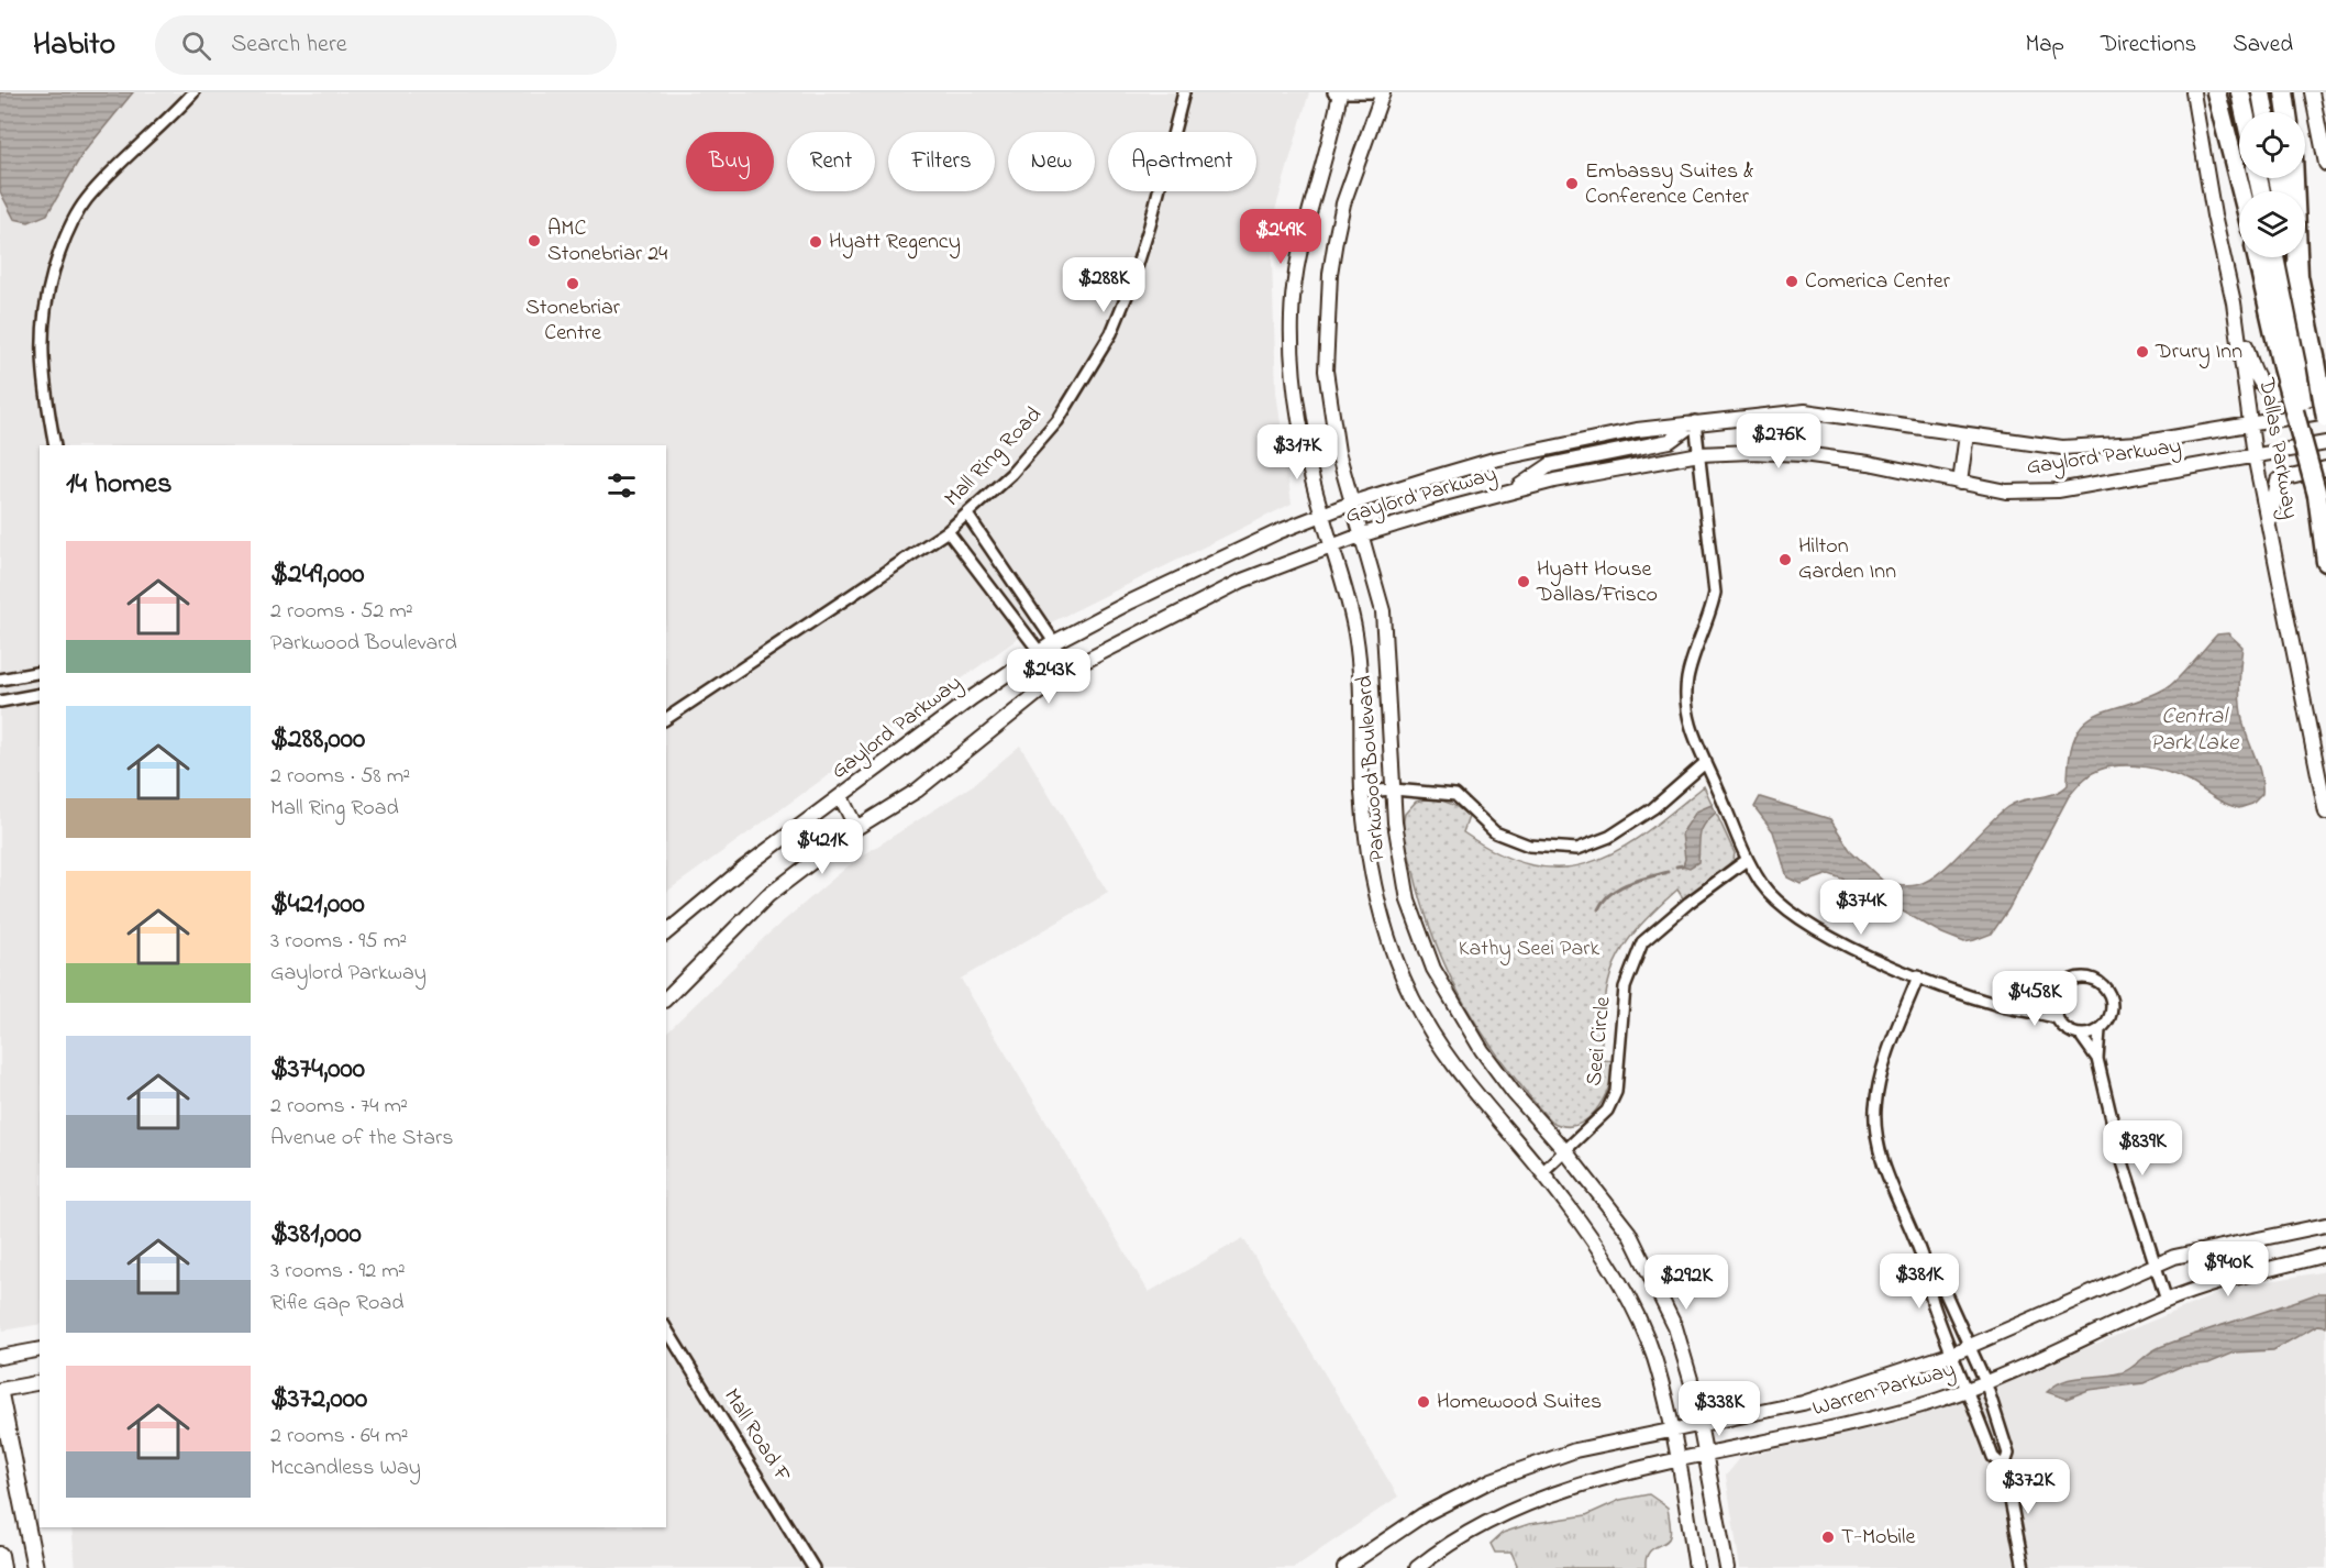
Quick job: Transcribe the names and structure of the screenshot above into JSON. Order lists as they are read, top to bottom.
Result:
{
  "streets": {
    "main road": [
      "Dallas Parkway",
      "Gaylord Parkway",
      "Parkwood Boulevard",
      "Warren Parkway"
    ],
    "street": ["Mall Ring Road", "Seei Circle", "Mall Road F"]
  },
  "crossings": [
    ["Dallas Parkway", "Gaylord Parkway"],
    ["Gaylord Parkway", "Parkwood Boulevard"],
    ["Parkwood Boulevard", "Seei Circle"],
    ["Parkwood Boulevard", "Warren Parkway"]
  ],
  "water": ["Central Park Lake"],
  "parks": ["Kathy Seei Park"],
  "places": [
    "Embassy Suites & Conference Center",
    "AMC Stonebriar 24",
    "Hyatt Regency",
    "Comerica Center",
    "Stonebriar Centre",
    "Drury Inn",
    "Hilton Garden Inn",
    "Hyatt House Dallas/Frisco",
    "Homewood Suites",
    "T-Mobile"
  ],
  "page": {
    "header": "Habito",
    "search": "Search here",
    "nav": ["Map", "Directions", "Saved"],
    "chip": [
      "Buy",
      "Rent",
      "Filters",
      "New",
      "Apartment"
    ],
    "price": [
      "$249K",
      "$288K",
      "$276K",
      "$317K",
      "$243K",
      "$421K",
      "$374K",
      "$458K",
      "$839K",
      "$940K",
      "$381K",
      "$292K",
      "$338K",
      "$372K"
    ],
    "heading": "14 homes",
    "list": [
      {
        "name": "$249,000",
        "note": "2 rooms · 52 m² · Parkwood Boulevard"
      },
      {
        "name": "$288,000",
        "note": "2 rooms · 58 m² · Mall Ring Road"
      },
      {
        "name": "$421,000",
        "note": "3 rooms · 95 m² · Gaylord Parkway"
      },
      {
        "name": "$374,000",
        "note": "2 rooms · 74 m² · Avenue of the Stars"
      },
      {
        "name": "$381,000",
        "note": "3 rooms · 92 m² · Rifle Gap Road"
      },
      {
        "name": "$372,000",
        "note": "2 rooms · 64 m² · Mccandless Way"
      }
    ]
  }
}
